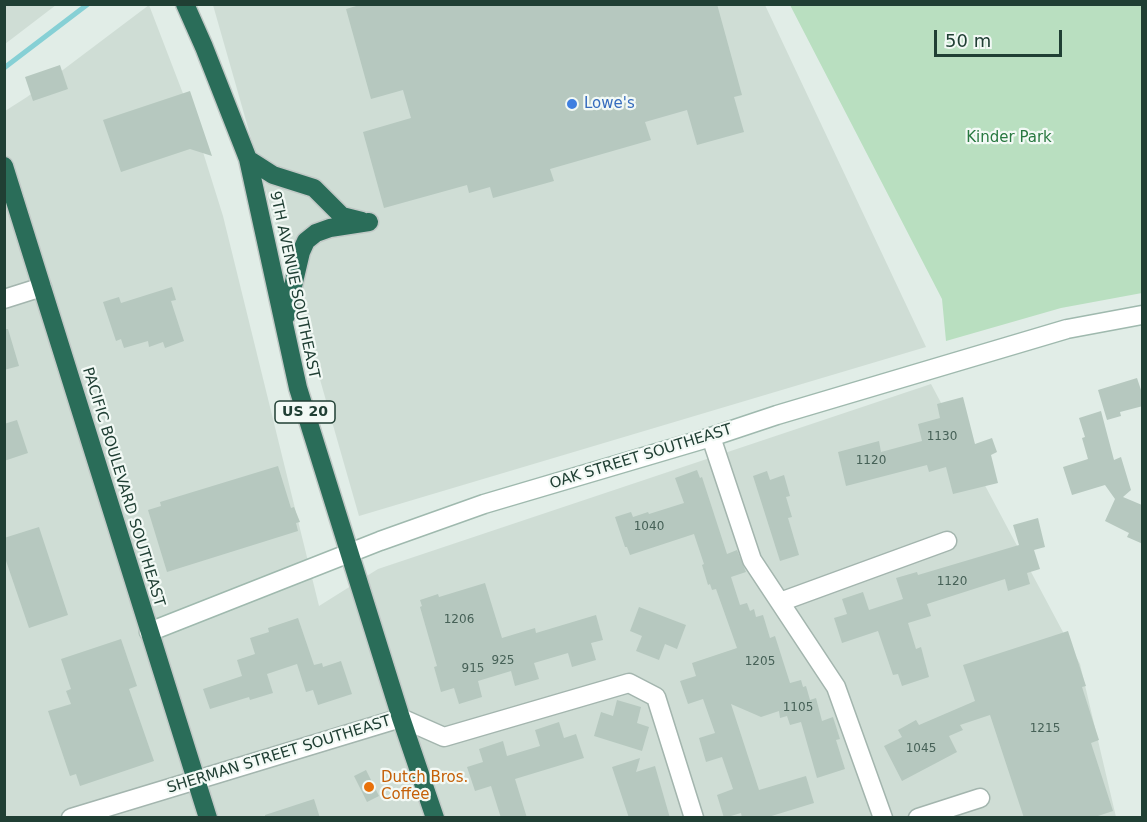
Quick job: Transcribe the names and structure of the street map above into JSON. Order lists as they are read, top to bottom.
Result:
{
  "streets": {
    "highway": ["9TH AVENUE SOUTHEAST", "US 20", "PACIFIC BOULEVARD SOUTHEAST"],
    "street": ["OAK STREET SOUTHEAST", "SHERMAN STREET SOUTHEAST"]
  },
  "crossings": [
    ["9TH AVENUE SOUTHEAST", "OAK STREET SOUTHEAST"],
    ["9TH AVENUE SOUTHEAST", "SHERMAN STREET SOUTHEAST"],
    ["OAK STREET SOUTHEAST", "PACIFIC BOULEVARD SOUTHEAST"],
    ["PACIFIC BOULEVARD SOUTHEAST", "SHERMAN STREET SOUTHEAST"]
  ],
  "parks": ["Kinder Park"],
  "places": ["Lowe's", "Dutch Bros. Coffee"],
  "house_numbers": [
    "1130",
    "1120",
    "1040",
    "1120",
    "1206",
    "925",
    "1205",
    "915",
    "1105",
    "1215",
    "1045"
  ],
  "scale_bar": "50 m"
}
